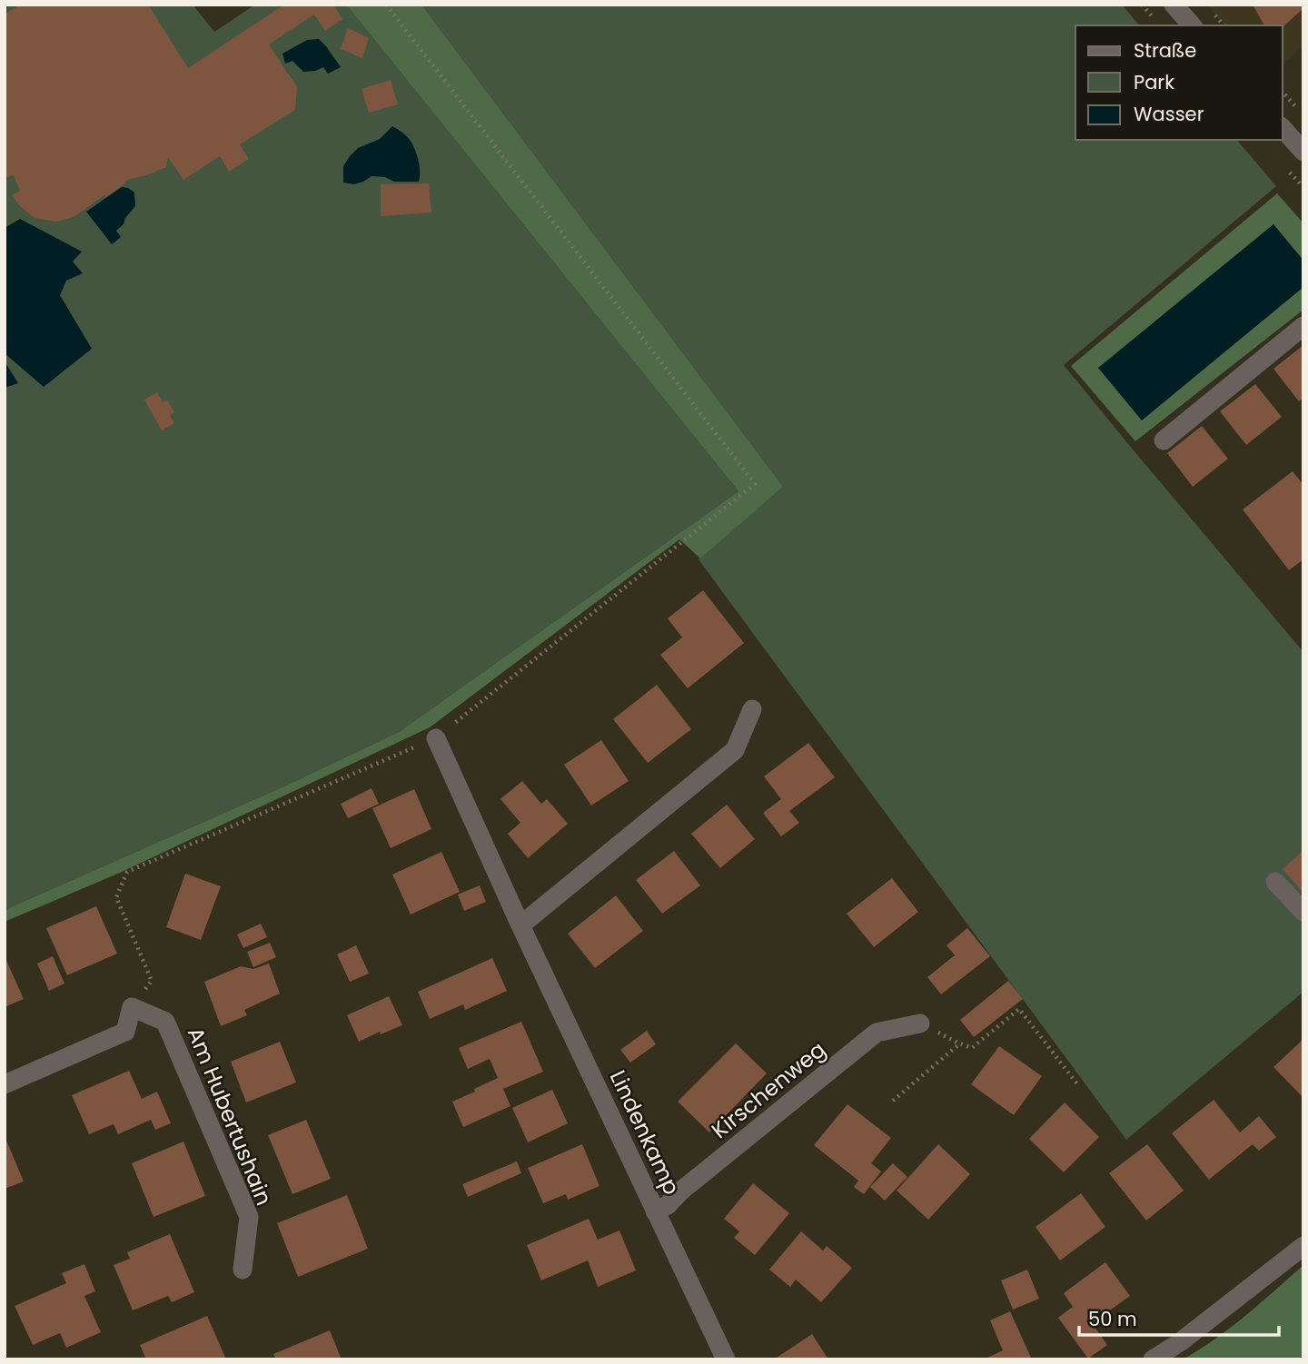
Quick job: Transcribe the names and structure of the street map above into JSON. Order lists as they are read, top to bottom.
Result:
{
  "streets": {
    "street": ["Kirschenweg", "Am Hubertushain", "Lindenkamp"]
  },
  "crossings": [
    ["Kirschenweg", "Lindenkamp"]
  ],
  "legend": ["Straße", "Park", "Wasser"],
  "scale_bar": "50 m"
}
